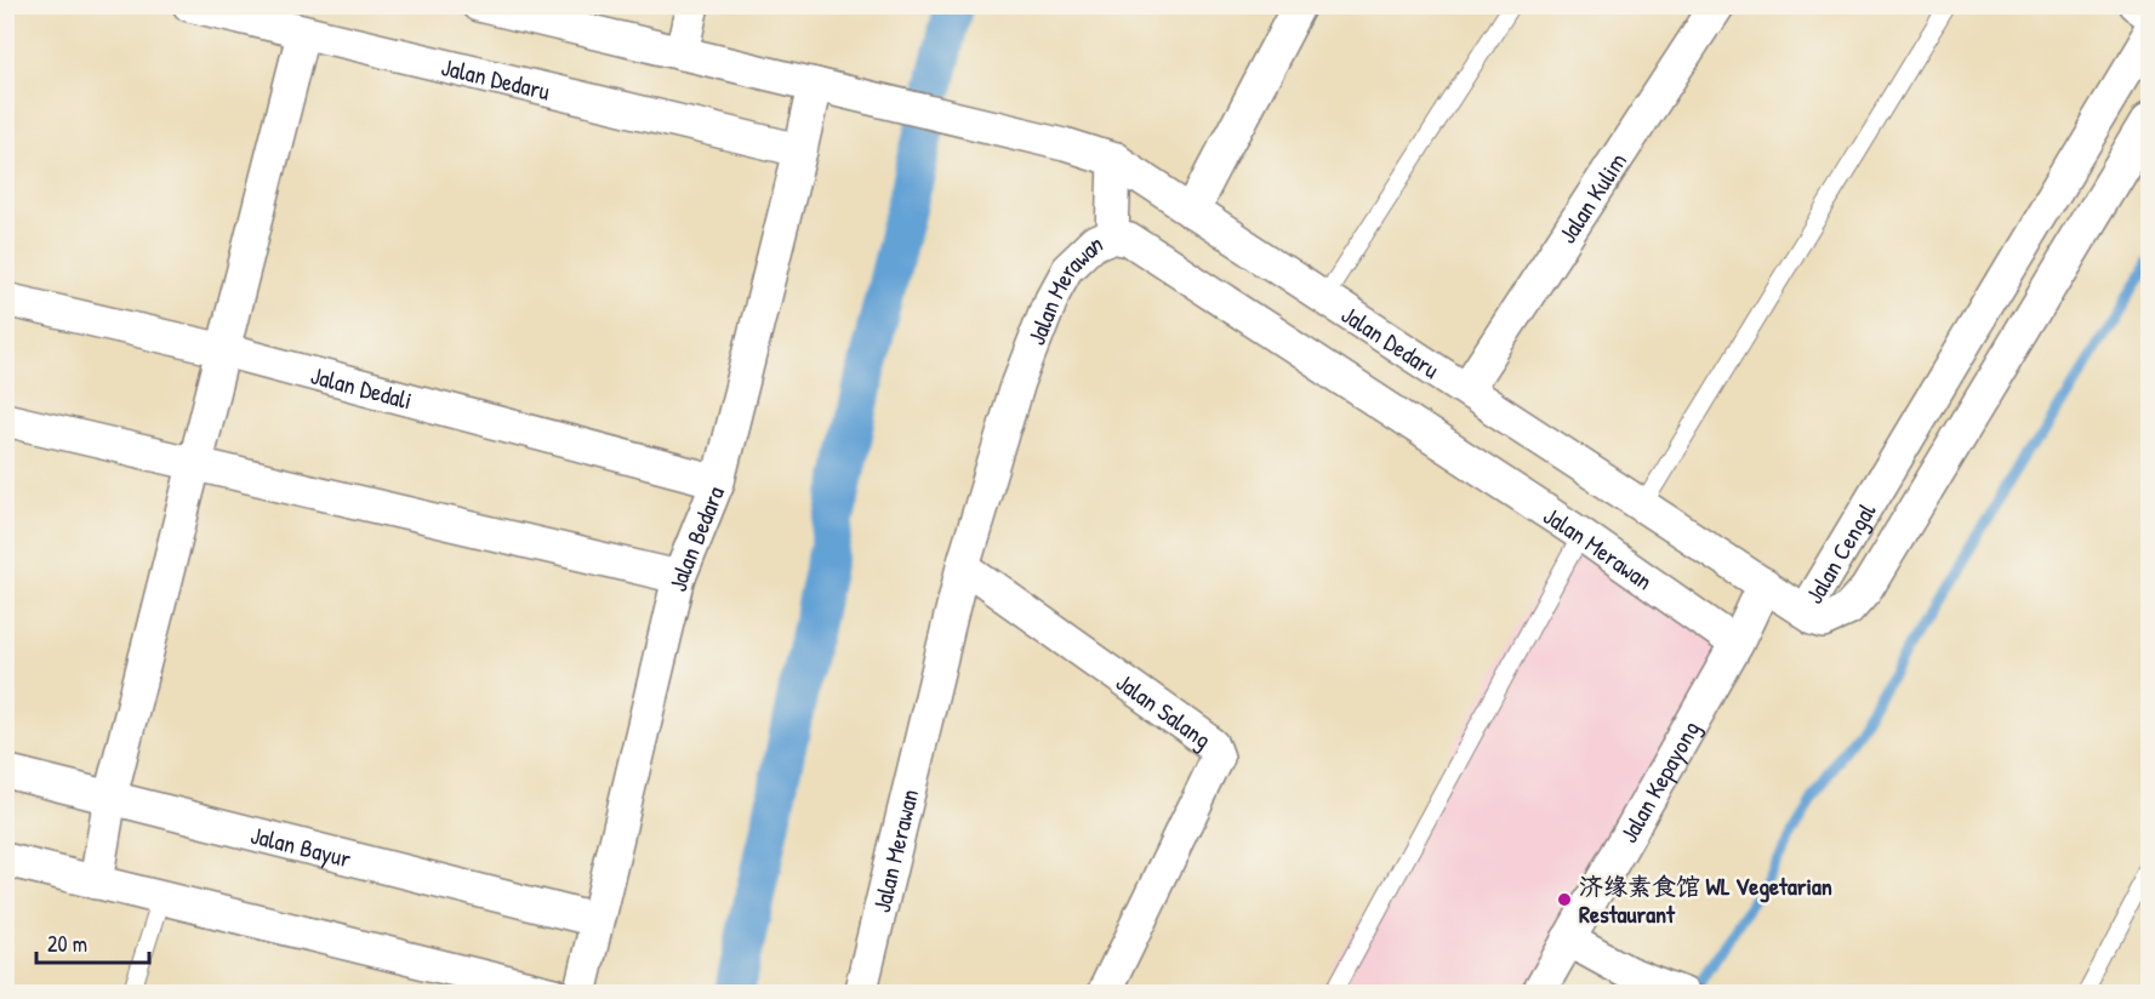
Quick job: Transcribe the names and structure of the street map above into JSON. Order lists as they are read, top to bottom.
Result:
{
  "streets": {
    "street": [
      "Jalan Dedaru",
      "Jalan Kulim",
      "Jalan Merawan",
      "Jalan Dedali",
      "Jalan Bedara",
      "Jalan Cengal",
      "Jalan Salang",
      "Jalan Kepayong",
      "Jalan Bayur"
    ]
  },
  "crossings": [
    ["Jalan Dedaru", "Jalan Kulim"],
    ["Jalan Dedaru", "Jalan Bedara"],
    ["Jalan Dedaru", "Jalan Cengal"],
    ["Jalan Dedaru", "Jalan Kepayong"],
    ["Jalan Merawan", "Jalan Salang"],
    ["Jalan Merawan", "Jalan Kepayong"],
    ["Jalan Dedali", "Jalan Bedara"],
    ["Jalan Bedara", "Jalan Bayur"]
  ],
  "places": ["济缘素食馆 WL Vegetarian Restaurant"],
  "scale_bar": "20 m"
}
